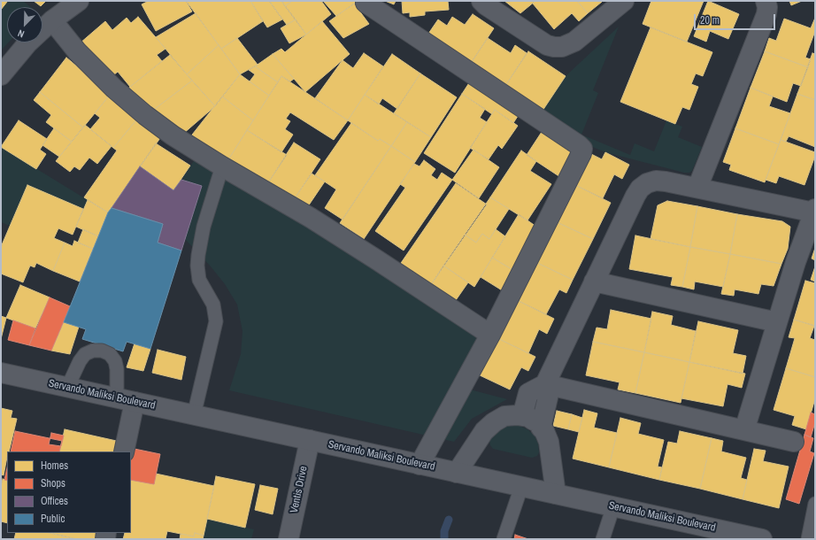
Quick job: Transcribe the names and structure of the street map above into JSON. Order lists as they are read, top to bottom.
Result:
{
  "streets": {
    "street": ["Servando Maliksi Boulevard", "Ventis Drive"]
  },
  "crossings": [
    ["Servando Maliksi Boulevard", "Ventis Drive"]
  ],
  "legend": [
    "Homes",
    "Shops",
    "Offices",
    "Public"
  ],
  "scale_bar": "20 m",
  "north": "bottom left"
}
